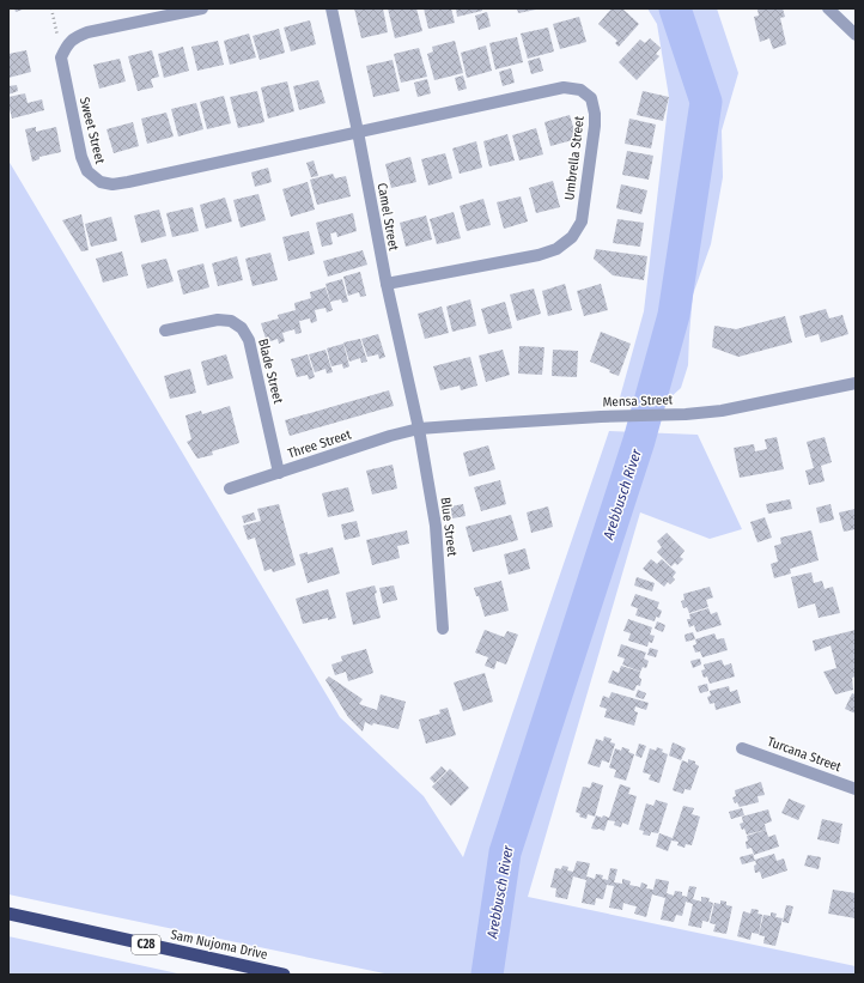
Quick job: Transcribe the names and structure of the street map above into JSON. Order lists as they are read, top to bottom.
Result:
{
  "streets": {
    "highway": ["C28", "Sam Nujoma Drive"],
    "street": [
      "Sweet Street",
      "Umbrella Street",
      "Camel Street",
      "Blade Street",
      "Mensa Street",
      "Three Street",
      "Blue Street",
      "Turcana Street"
    ]
  },
  "crossings": [
    ["Sweet Street", "Umbrella Street"],
    ["Sweet Street", "Camel Street"],
    ["Umbrella Street", "Camel Street"],
    ["Camel Street", "Mensa Street"],
    ["Camel Street", "Three Street"],
    ["Camel Street", "Blue Street"],
    ["Blade Street", "Three Street"],
    ["Mensa Street", "Three Street"],
    ["Mensa Street", "Blue Street"],
    ["Three Street", "Blue Street"]
  ],
  "water": ["Arebbusch River"]
}
